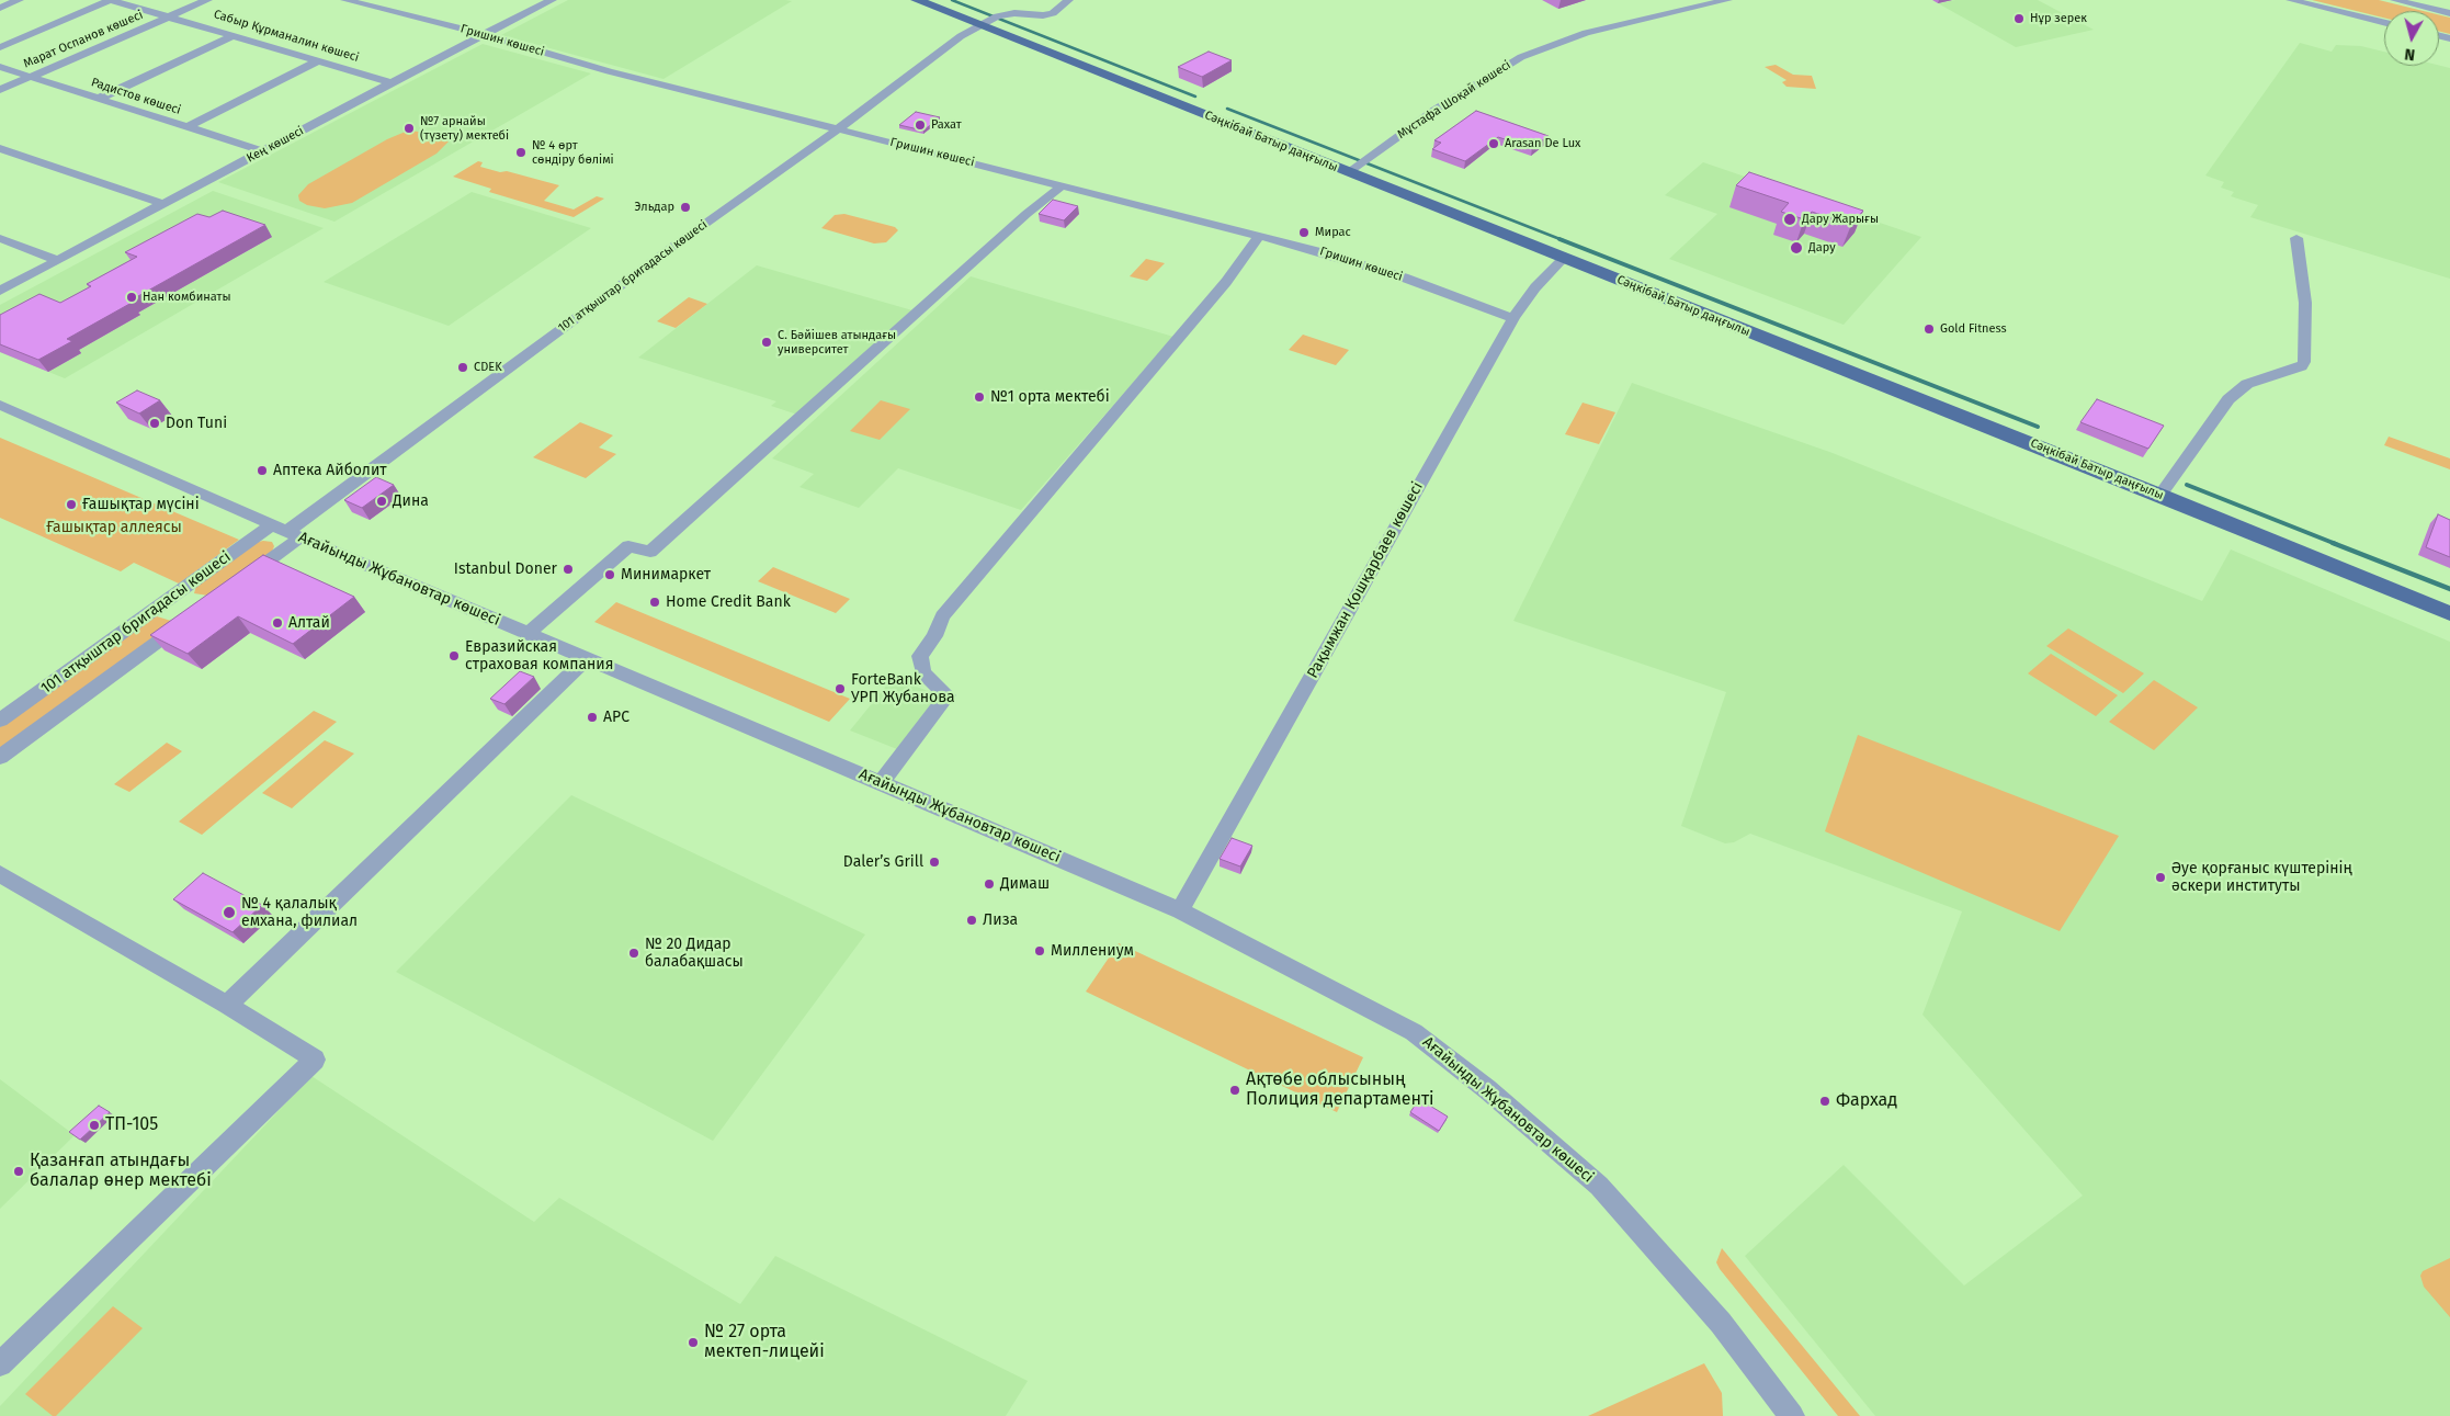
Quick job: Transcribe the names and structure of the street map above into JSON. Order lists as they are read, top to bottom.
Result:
{
  "streets": {
    "main road": ["Сәңкібай Батыр даңғылы"],
    "street": [
      "Сабыр Құрманалин көшесі",
      "Марат Оспанов көшесі",
      "Гришин көшесі",
      "Радистов көшесі",
      "Мұстафа Шоқай көшесі",
      "Кең көшесі",
      "101 атқыштар бригадасы көшесі",
      "Ағайынды Жұбановтар көшесі",
      "Рақымжан Қошқарбаев көшесі"
    ]
  },
  "crossings": [
    ["Сабыр Құрманалин көшесі", "Марат Оспанов көшесі"],
    ["Сабыр Құрманалин көшесі", "Кең көшесі"],
    ["Марат Оспанов көшесі", "Радистов көшесі"],
    ["Гришин көшесі", "Кең көшесі"],
    ["Гришин көшесі", "101 атқыштар бригадасы көшесі"],
    ["Гришин көшесі", "Рақымжан Қошқарбаев көшесі"],
    ["Радистов көшесі", "Кең көшесі"],
    ["Мұстафа Шоқай көшесі", "Сәңкібай Батыр даңғылы"],
    ["Сәңкібай Батыр даңғылы", "101 атқыштар бригадасы көшесі"],
    ["Сәңкібай Батыр даңғылы", "Рақымжан Қошқарбаев көшесі"],
    ["101 атқыштар бригадасы көшесі", "Ағайынды Жұбановтар көшесі"],
    ["Ағайынды Жұбановтар көшесі", "Рақымжан Қошқарбаев көшесі"]
  ],
  "parks": ["Ғашықтар аллеясы"],
  "places": [
    "Нұр зерек",
    "Рахат",
    "№7 арнайы (түзету) мектебі",
    "Arasan De Lux",
    "№ 4 өрт сөндіру бөлімі",
    "Эльдар",
    "Дару Жарығы",
    "Мирас",
    "Дару",
    "Нан комбинаты",
    "Gold Fitness",
    "С. Бәйішев атындағы университет",
    "CDEK",
    "№1 орта мектебі",
    "Don Tuni",
    "Аптека Айболит",
    "Дина",
    "Ғашықтар мүсіні",
    "Istanbul Doner",
    "Минимаркет",
    "Home Credit Bank",
    "Алтай",
    "Евразийская страховая компания",
    "ForteBank УРП Жубанова",
    "АРС",
    "Daler’s Grill",
    "Әуе қорғаныс күштерінің әскери институты",
    "Димаш",
    "№ 4 қалалық емхана, филиал",
    "Лиза",
    "Миллениум",
    "№ 20 Дидар балабақшасы",
    "Ақтөбе облысының Полиция департаменті",
    "Фархад",
    "ТП-105",
    "Қазанғап атындағы балалар өнер мектебі",
    "№ 27 орта мектеп-лицейі"
  ],
  "north": "bottom"
}
